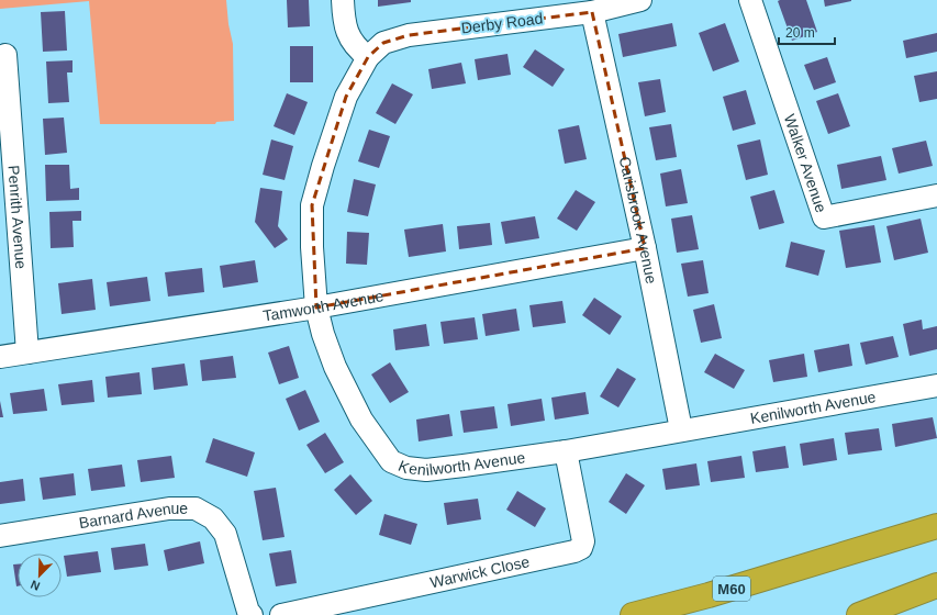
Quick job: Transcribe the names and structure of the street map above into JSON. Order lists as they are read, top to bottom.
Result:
{
  "streets": {
    "highway": ["M60"],
    "street": [
      "Derby Road",
      "Walker Avenue",
      "Penrith Avenue",
      "Carisbrook Avenue",
      "Tamworth Avenue",
      "Kenilworth Avenue",
      "Barnard Avenue",
      "Warwick Close"
    ]
  },
  "crossings": [
    ["Derby Road", "Carisbrook Avenue"],
    ["Derby Road", "Kenilworth Avenue"],
    ["Penrith Avenue", "Tamworth Avenue"],
    ["Carisbrook Avenue", "Tamworth Avenue"],
    ["Carisbrook Avenue", "Kenilworth Avenue"],
    ["Tamworth Avenue", "Kenilworth Avenue"],
    ["Kenilworth Avenue", "Warwick Close"]
  ],
  "scale_bar": "20 m",
  "north": "bottom left"
}
